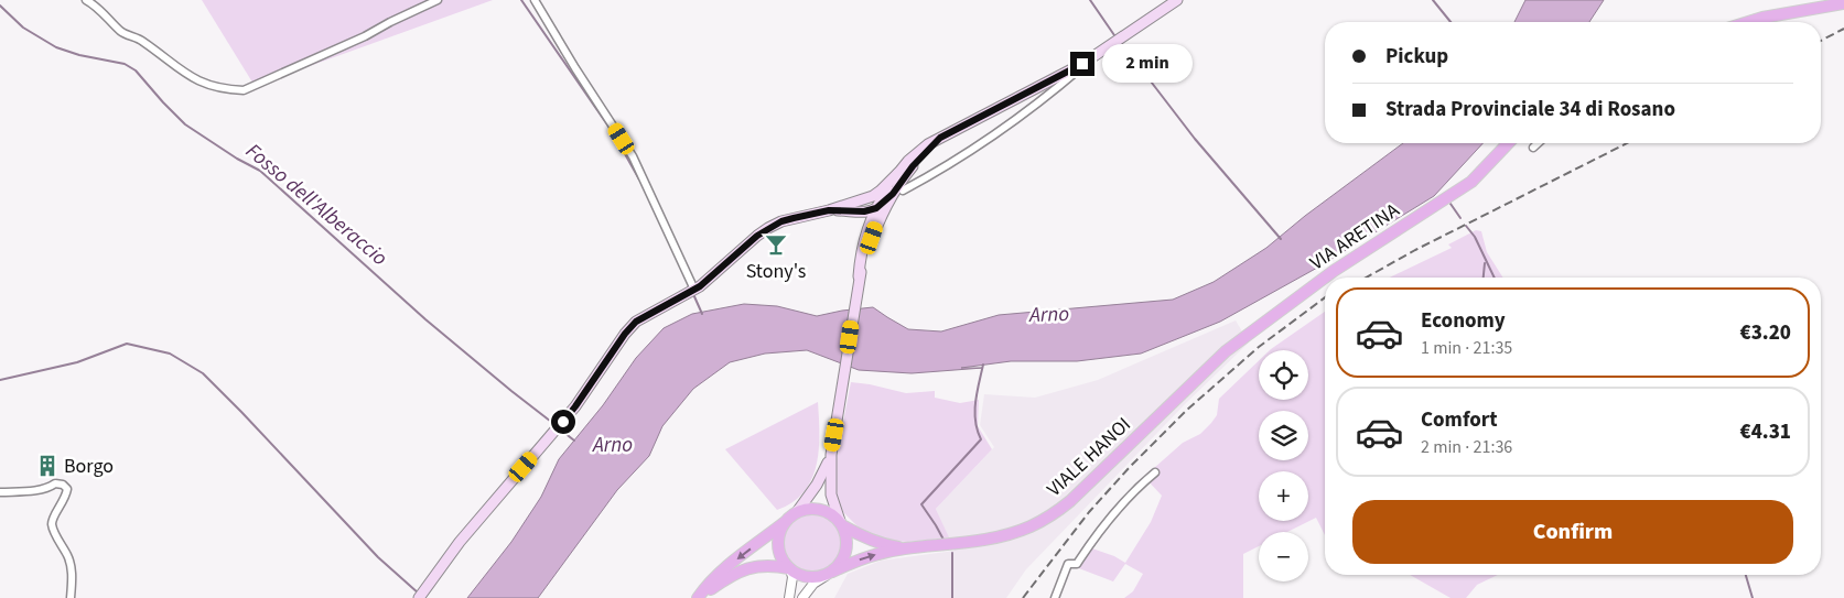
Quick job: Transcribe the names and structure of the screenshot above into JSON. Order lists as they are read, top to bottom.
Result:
{
  "streets": {
    "main road": ["VIA ARETINA", "VIALE HANOI"]
  },
  "crossings": [
    ["VIA ARETINA", "VIALE HANOI"]
  ],
  "water": ["Fosso dell'Alberaccio", "Arno"],
  "places": {
    "bar": ["Stony's"],
    "building": ["Borgo"]
  },
  "page": {
    "banner": ["Pickup", "Strada Provinciale 34 di Rosano"],
    "bubble": "2 min",
    "list": [
      {
        "name": "Economy",
        "note": "1 min · 21:35",
        "value": "€3.20"
      },
      {
        "name": "Comfort",
        "note": "2 min · 21:36",
        "value": "€4.31"
      }
    ],
    "map_buttons": ["+", "−"],
    "buttons": "Confirm"
  }
}
